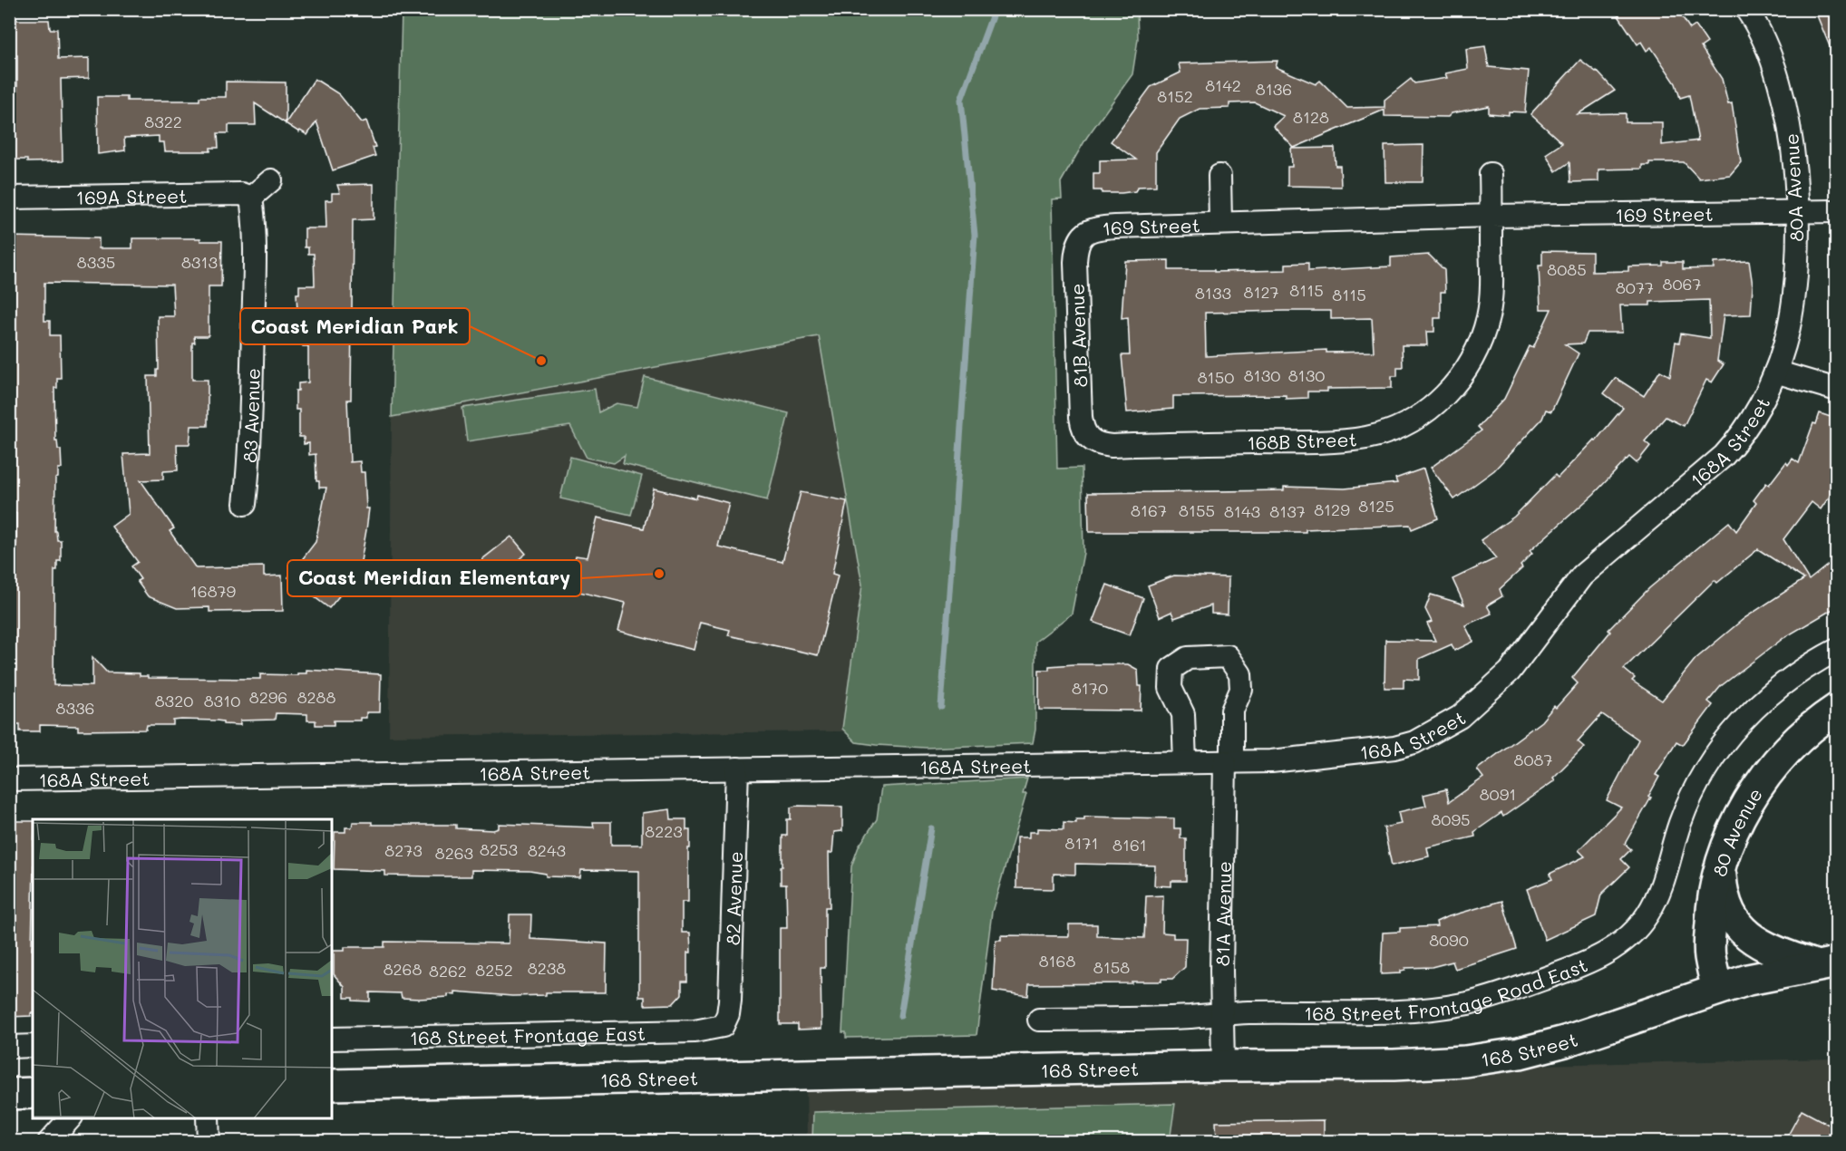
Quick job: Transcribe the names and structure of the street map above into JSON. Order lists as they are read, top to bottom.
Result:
{
  "streets": {
    "main road": ["80 Avenue", "168 Street"],
    "street": [
      "80A Avenue",
      "169A Street",
      "169 Street",
      "81B Avenue",
      "83 Avenue",
      "168A Street",
      "168B Street",
      "82 Avenue",
      "81A Avenue",
      "168 Street Frontage Road East",
      "168 Street Frontage East"
    ]
  },
  "crossings": [
    ["80A Avenue", "169 Street"],
    ["80A Avenue", "168A Street"],
    ["169A Street", "83 Avenue"],
    ["169 Street", "81B Avenue"],
    ["169 Street", "168B Street"],
    ["81B Avenue", "168B Street"],
    ["168A Street", "82 Avenue"],
    ["168A Street", "81A Avenue"],
    ["80 Avenue", "168 Street"],
    ["82 Avenue", "168 Street Frontage East"],
    ["81A Avenue", "168 Street Frontage Road East"],
    ["81A Avenue", "168 Street"]
  ],
  "places": ["Coast Meridian Park", "Coast Meridian Elementary"],
  "house_numbers": [
    "8142",
    "8136",
    "8152",
    "8128",
    "8322",
    "8335",
    "8313",
    "8085",
    "8067",
    "8077",
    "8115",
    "8127",
    "8133",
    "8115",
    "8130",
    "8130",
    "8150",
    "8125",
    "8129",
    "8167",
    "8155",
    "8143",
    "8137",
    "16879",
    "8170",
    "8296",
    "8288",
    "8320",
    "8310",
    "8336",
    "8087",
    "8091",
    "8095",
    "8223",
    "8171",
    "8161",
    "8253",
    "8273",
    "8243",
    "8263",
    "8090",
    "8168",
    "8158",
    "8238",
    "8268",
    "8252",
    "8262"
  ]
}
